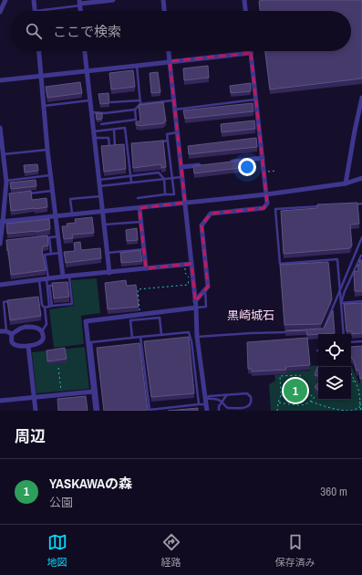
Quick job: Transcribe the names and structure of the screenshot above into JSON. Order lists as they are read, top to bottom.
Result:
{
  "districts": ["黒崎城石"],
  "page": {
    "search": "ここで検索",
    "pins": "1",
    "heading": "周辺",
    "list": [
      {
        "mark": "1",
        "name": "YASKAWAの森",
        "note": "公園",
        "value": "360 m"
      }
    ],
    "nav": ["地図", "経路", "保存済み"]
  }
}
